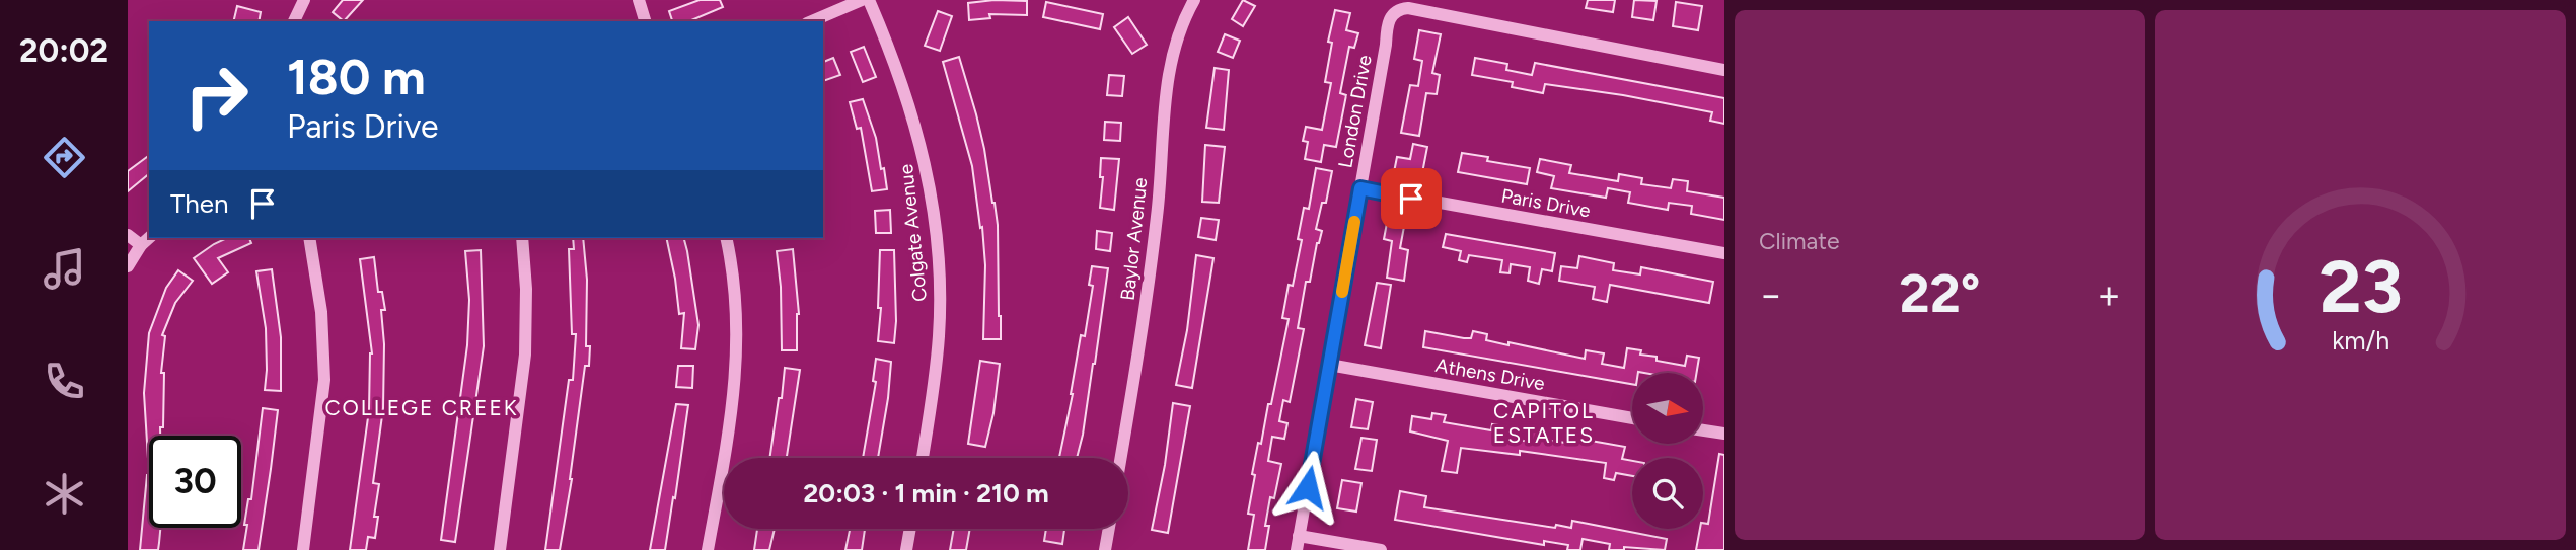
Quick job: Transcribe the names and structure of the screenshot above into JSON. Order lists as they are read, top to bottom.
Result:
{
  "streets": {
    "street": [
      "London Drive",
      "Paris Drive",
      "Colgate Avenue",
      "Baylor Avenue",
      "Athens Drive"
    ]
  },
  "crossings": [
    ["London Drive", "Paris Drive"],
    ["London Drive", "Athens Drive"]
  ],
  "districts": ["COLLEGE CREEK", "CAPITOL ESTATES"],
  "north": "right",
  "page": {
    "tabs": "20:02",
    "tile": "Climate",
    "turn": ["180 m", "Paris Drive"],
    "then": "Then",
    "heat": ["−", "22°", "+"],
    "limit": "30",
    "trip": "20:03 · 1 min · 210 m",
    "gauge": ["23", "km/h"]
  }
}
